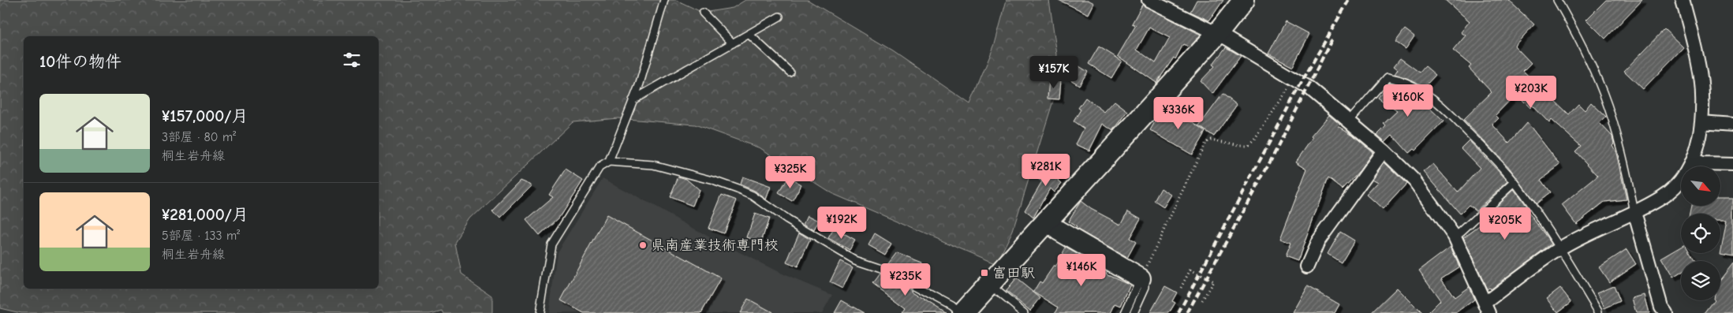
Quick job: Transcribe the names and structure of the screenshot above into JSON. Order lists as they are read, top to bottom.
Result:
{
  "places": {
    "other": ["県南産業技術専門校"],
    "transit": ["富田駅"]
  },
  "north": "bottom right",
  "page": {
    "heading": "10件の物件",
    "price": [
      "¥157K",
      "¥203K",
      "¥160K",
      "¥336K",
      "¥281K",
      "¥325K",
      "¥192K",
      "¥205K",
      "¥146K",
      "¥235K"
    ],
    "list": [
      {
        "name": "¥157,000/月",
        "note": "3部屋 · 80 m² · 桐生岩舟線"
      },
      {
        "name": "¥281,000/月",
        "note": "5部屋 · 133 m² · 桐生岩舟線"
      }
    ]
  }
}
